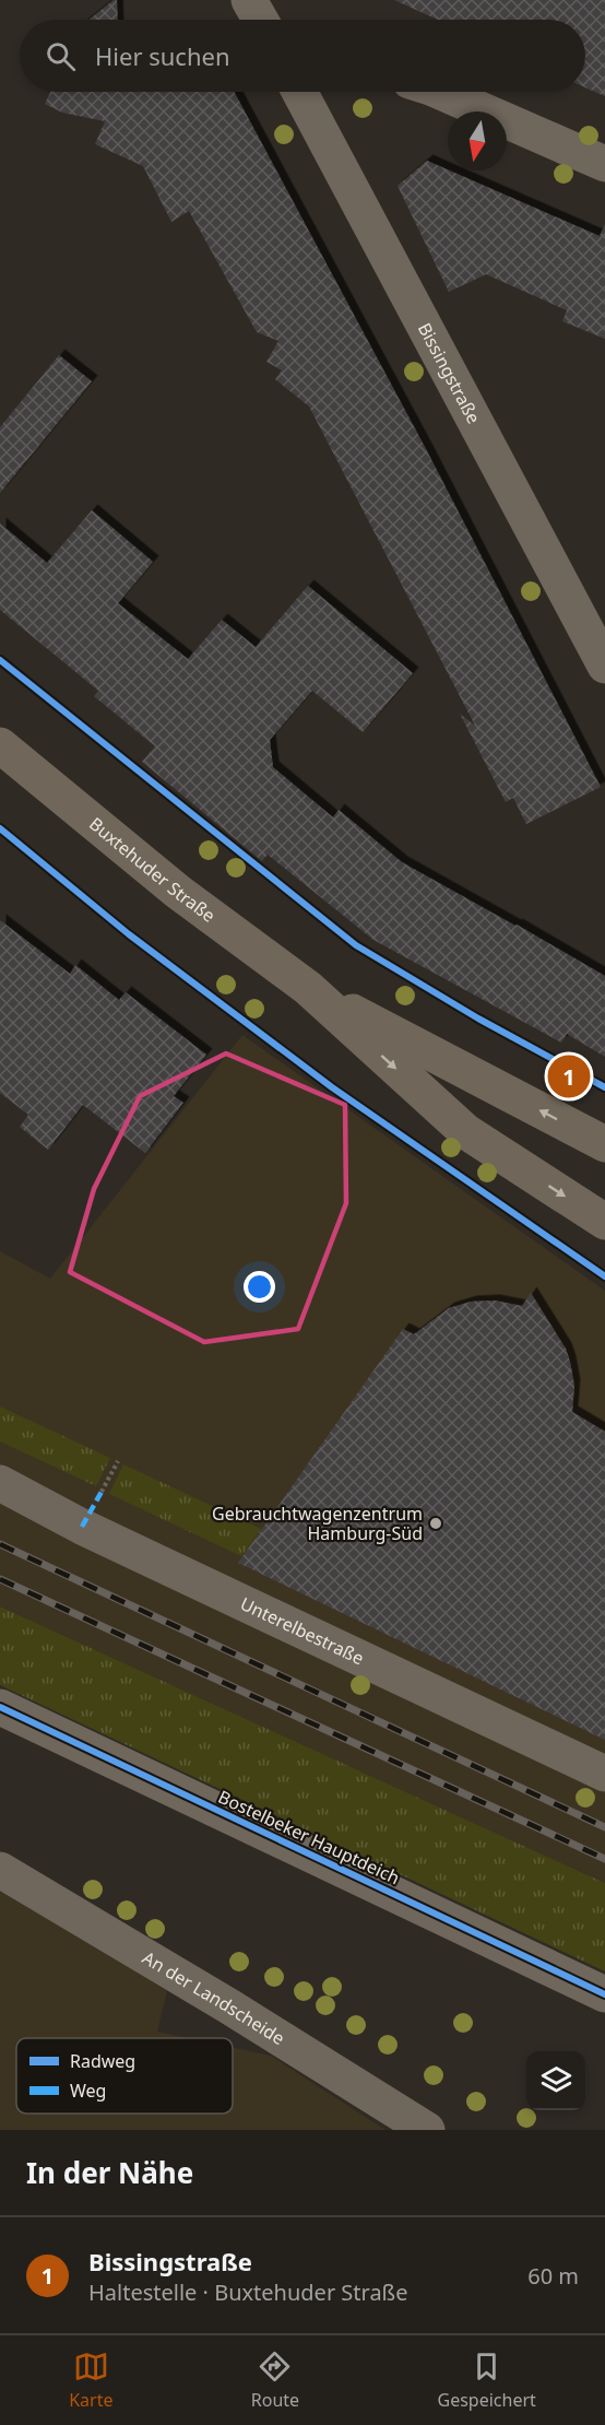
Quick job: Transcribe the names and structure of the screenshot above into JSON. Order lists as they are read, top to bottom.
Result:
{
  "streets": {
    "main road": ["Buxtehuder Straße"],
    "street": [
      "Bissingstraße",
      "Unterelbestraße",
      "Bostelbeker Hauptdeich",
      "An der Landscheide"
    ]
  },
  "places": ["Gebrauchtwagenzentrum Hamburg-Süd"],
  "legend": ["Radweg", "Weg"],
  "north": "bottom",
  "page": {
    "search": "Hier suchen",
    "pins": "1",
    "heading": "In der Nähe",
    "list": [
      {
        "mark": "1",
        "name": "Bissingstraße",
        "note": "Haltestelle · Buxtehuder Straße",
        "value": "60 m"
      }
    ],
    "nav": ["Karte", "Route", "Gespeichert"]
  }
}
